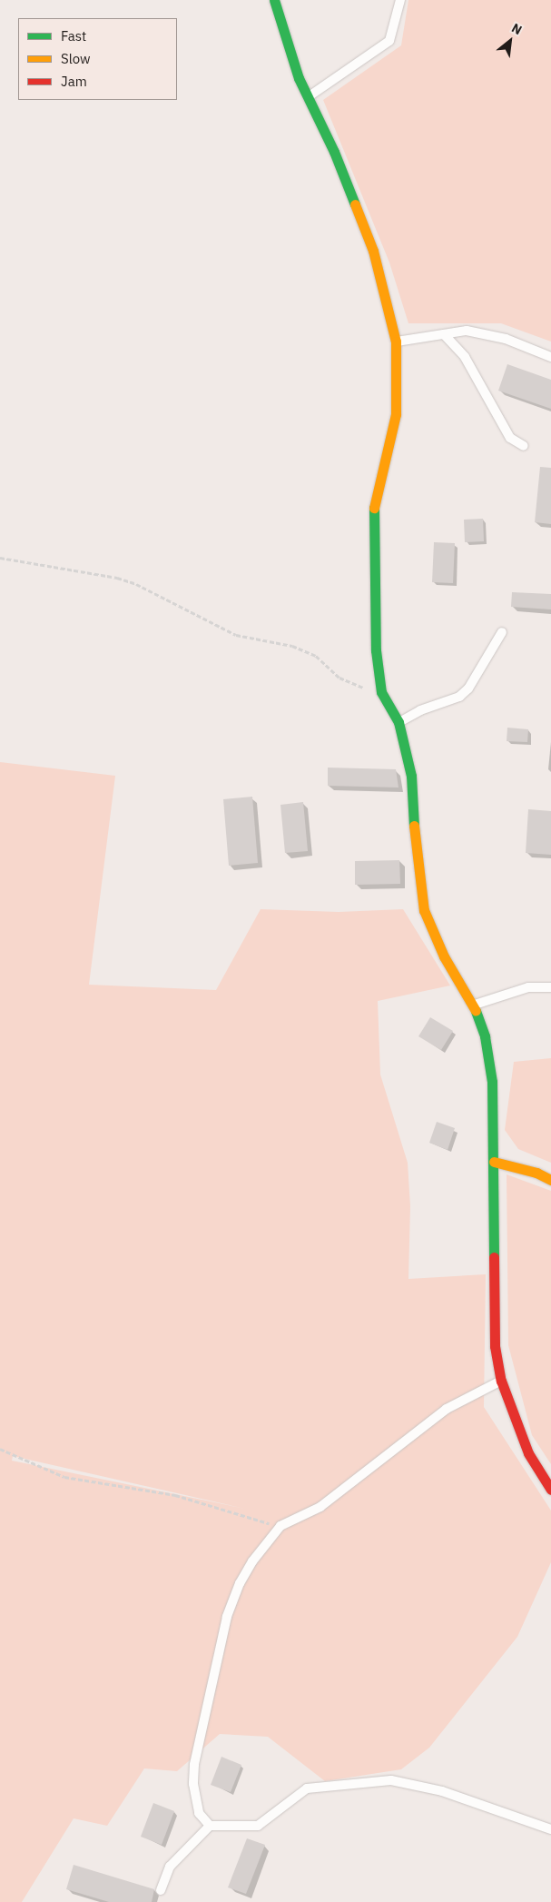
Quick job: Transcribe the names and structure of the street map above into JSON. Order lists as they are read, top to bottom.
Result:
{
  "legend": ["Fast", "Slow", "Jam"],
  "north": "top right"
}
